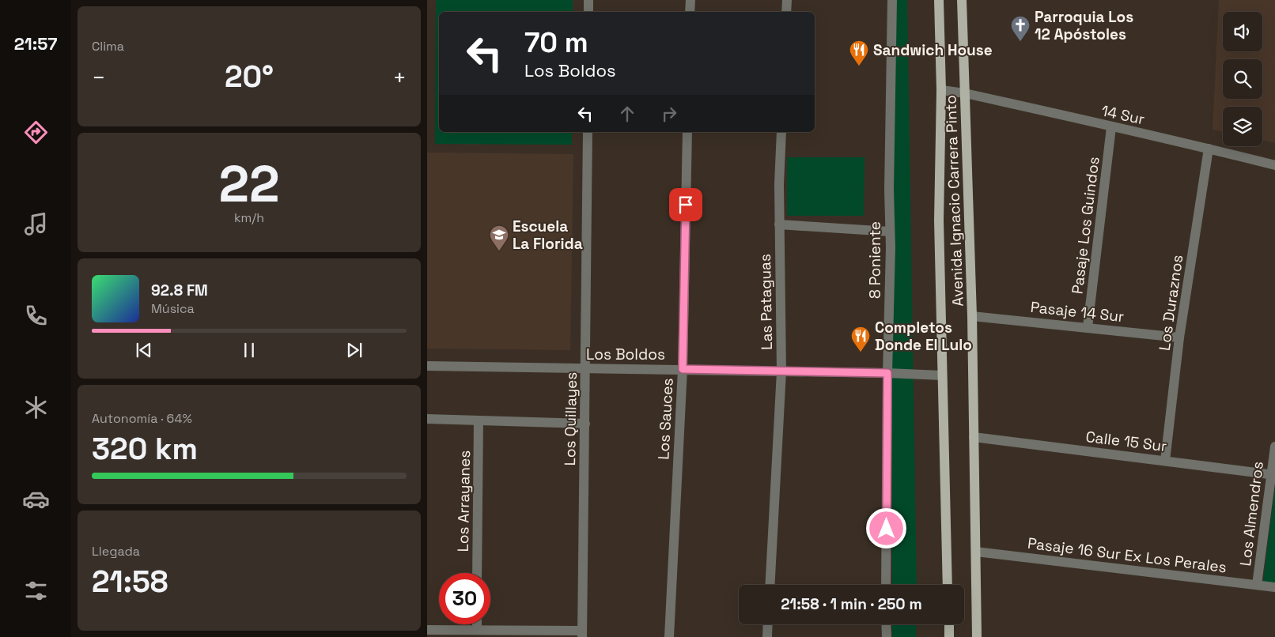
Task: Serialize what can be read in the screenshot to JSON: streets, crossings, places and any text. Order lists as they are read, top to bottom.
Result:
{
  "streets": {
    "main road": ["Avenida Ignacio Carrera Pinto"],
    "street": [
      "14 Sur",
      "Pasaje Los Guindos",
      "8 Poniente",
      "Las Pataguas",
      "Los Duraznos",
      "Pasaje 14 Sur",
      "Los Boldos",
      "Los Quillayes",
      "Los Sauces",
      "Calle 15 Sur",
      "Los Arrayanes",
      "Los Almendros",
      "Pasaje 16 Sur Ex Los Perales"
    ]
  },
  "crossings": [
    ["14 Sur", "Avenida Ignacio Carrera Pinto"],
    ["14 Sur", "Pasaje Los Guindos"],
    ["14 Sur", "Los Duraznos"],
    ["Avenida Ignacio Carrera Pinto", "Pasaje 14 Sur"],
    ["Avenida Ignacio Carrera Pinto", "Los Boldos"],
    ["Avenida Ignacio Carrera Pinto", "Calle 15 Sur"],
    ["Avenida Ignacio Carrera Pinto", "Pasaje 16 Sur Ex Los Perales"],
    ["Pasaje Los Guindos", "Pasaje 14 Sur"],
    ["8 Poniente", "Los Boldos"],
    ["Las Pataguas", "Los Boldos"],
    ["Los Duraznos", "Pasaje 14 Sur"],
    ["Los Duraznos", "Calle 15 Sur"],
    ["Los Boldos", "Los Quillayes"],
    ["Los Boldos", "Los Sauces"],
    ["Calle 15 Sur", "Los Almendros"],
    ["Los Almendros", "Pasaje 16 Sur Ex Los Perales"]
  ],
  "places": {
    "church": ["Parroquia Los 12 Apóstoles"],
    "restaurant": ["Sandwich House", "Completos Donde El Lulo"],
    "school or university": ["Escuela La Florida"]
  },
  "page": {
    "tabs": "21:57",
    "tile": [
      "Clima",
      ["22", "km/h"],
      ["Autonomía · 64%", "320 km"],
      ["Llegada", "21:58"]
    ],
    "turn": ["70 m", "Los Boldos"],
    "heat": ["−", "20°", "+"],
    "song": ["92.8 FM", "Música"],
    "limit": "30",
    "trip": "21:58 · 1 min · 250 m"
  }
}
